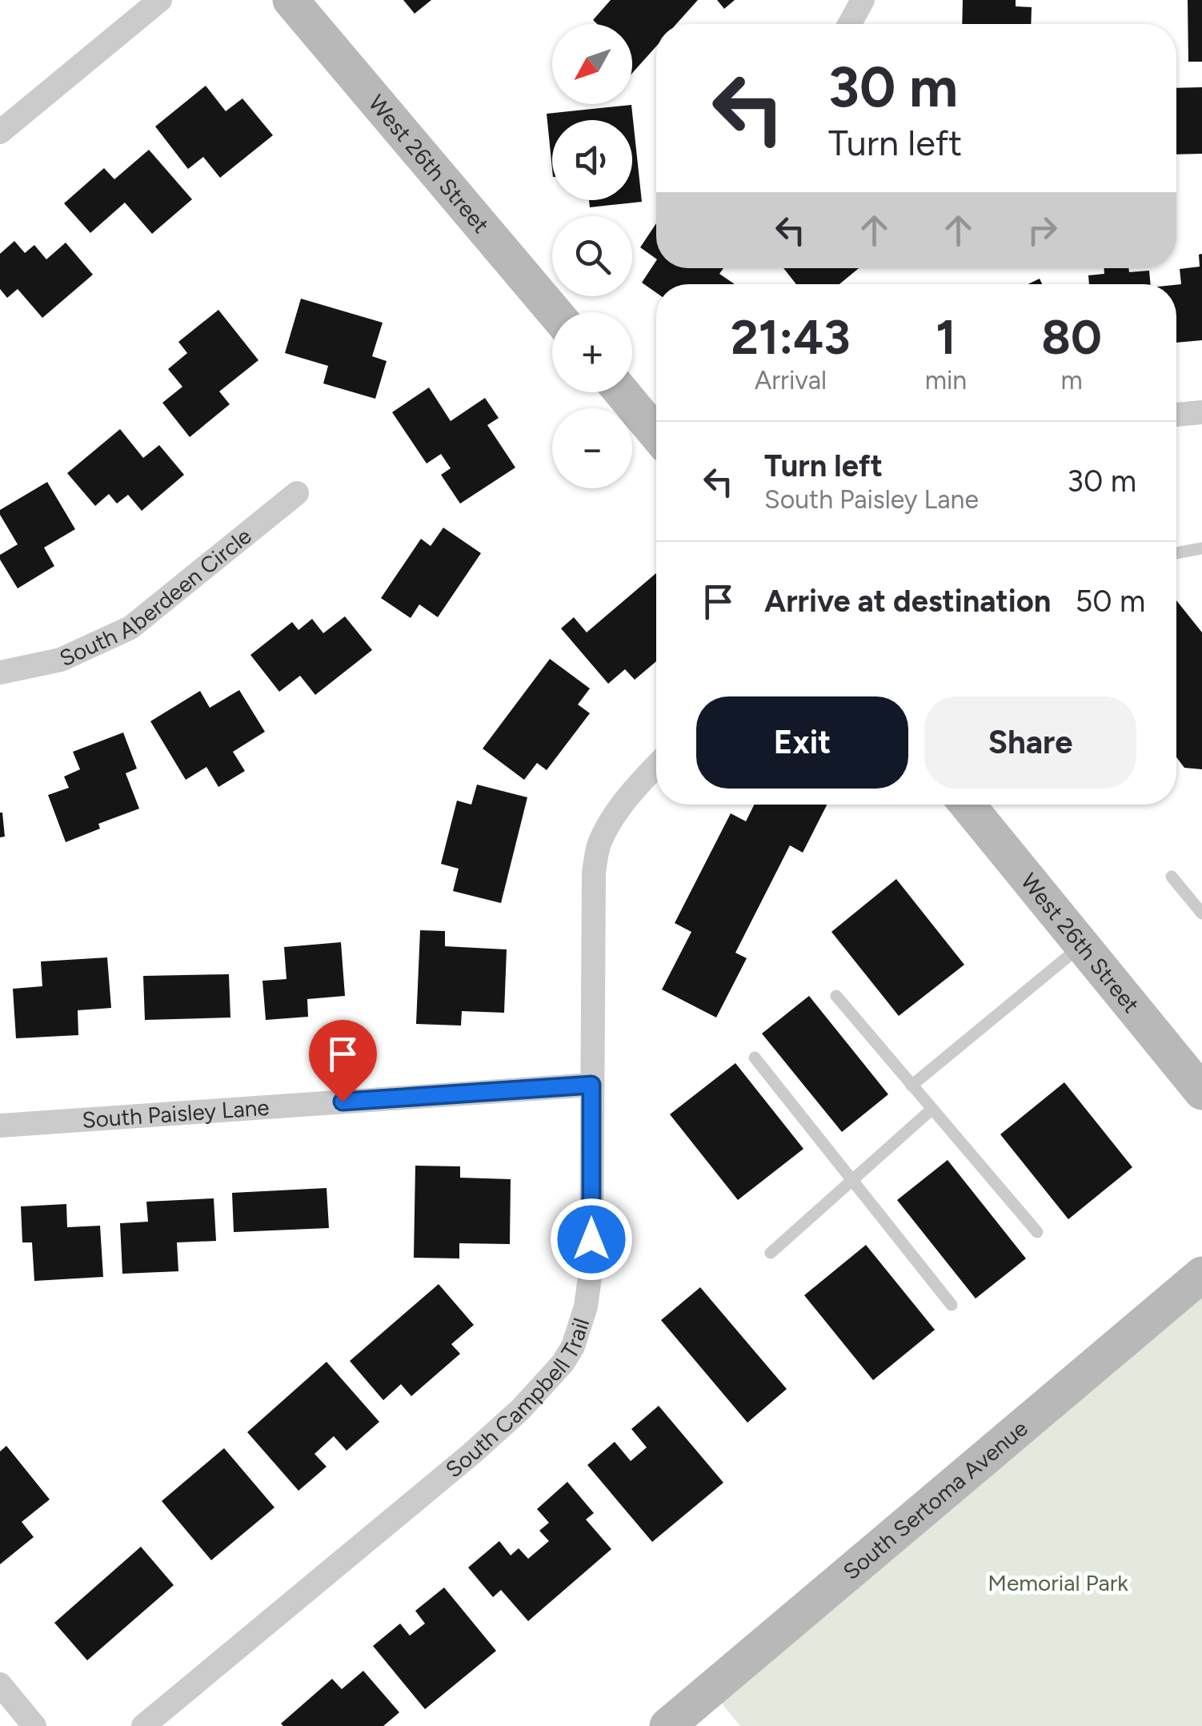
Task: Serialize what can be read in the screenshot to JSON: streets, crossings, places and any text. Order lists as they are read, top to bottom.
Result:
{
  "streets": {
    "main road": ["West 26th Street", "South Sertoma Avenue"],
    "street": ["South Aberdeen Circle", "South Paisley Lane", "South Campbell Trail"]
  },
  "crossings": [
    ["South Paisley Lane", "South Campbell Trail"]
  ],
  "parks": ["Memorial Park"],
  "north": "bottom left",
  "page": {
    "map_buttons": ["+", "−"],
    "turn": ["30 m", "Turn left"],
    "eta": [
      "21:43",
      "Arrival",
      "1",
      "min",
      "80",
      "m"
    ],
    "list": [
      {
        "name": "Turn left",
        "note": "South Paisley Lane",
        "value": "30 m"
      },
      {
        "name": "Arrive at destination",
        "value": "50 m"
      }
    ],
    "buttons": ["Exit", "Share"]
  }
}
